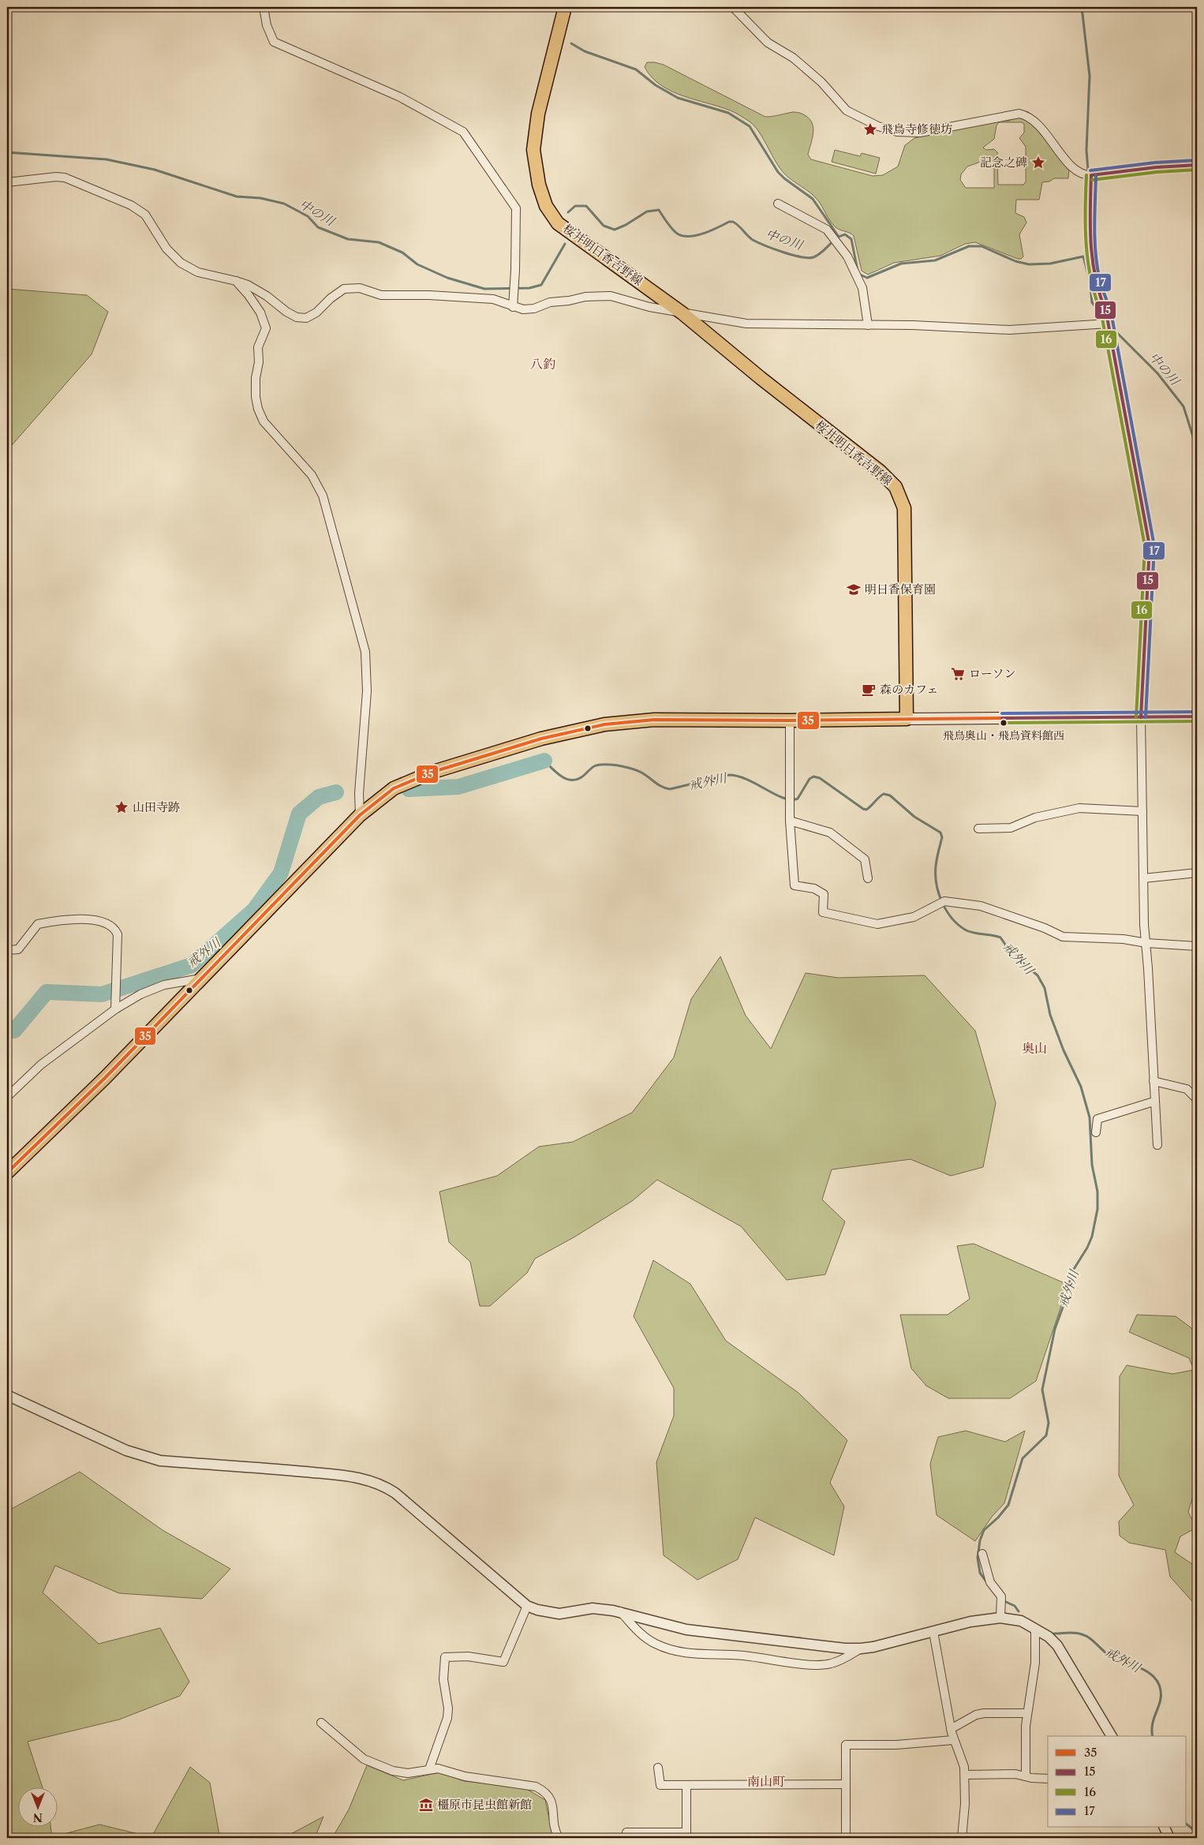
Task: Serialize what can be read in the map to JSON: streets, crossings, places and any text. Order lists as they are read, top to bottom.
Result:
{
  "streets": {
    "main road": ["桜井明日香吉野線"]
  },
  "districts": ["八釣", "奥山", "南山町"],
  "water": ["中の川", "戒外川"],
  "places": {
    "place": ["飛鳥寺修徳坊", "記念之碑", "山田寺跡"],
    "school or university": ["明日香保育園"],
    "supermarket": ["ローソン"],
    "cafe": ["森のカフェ"],
    "other": ["飛鳥奥山・飛鳥資料館西"],
    "museum": ["橿原市昆虫館新館"]
  },
  "lines": [
    "transit line 17",
    "transit line 15",
    "transit line 16",
    "transit line 35"
  ],
  "legend": [
    "35",
    "15",
    "16",
    "17"
  ],
  "north": "bottom"
}
